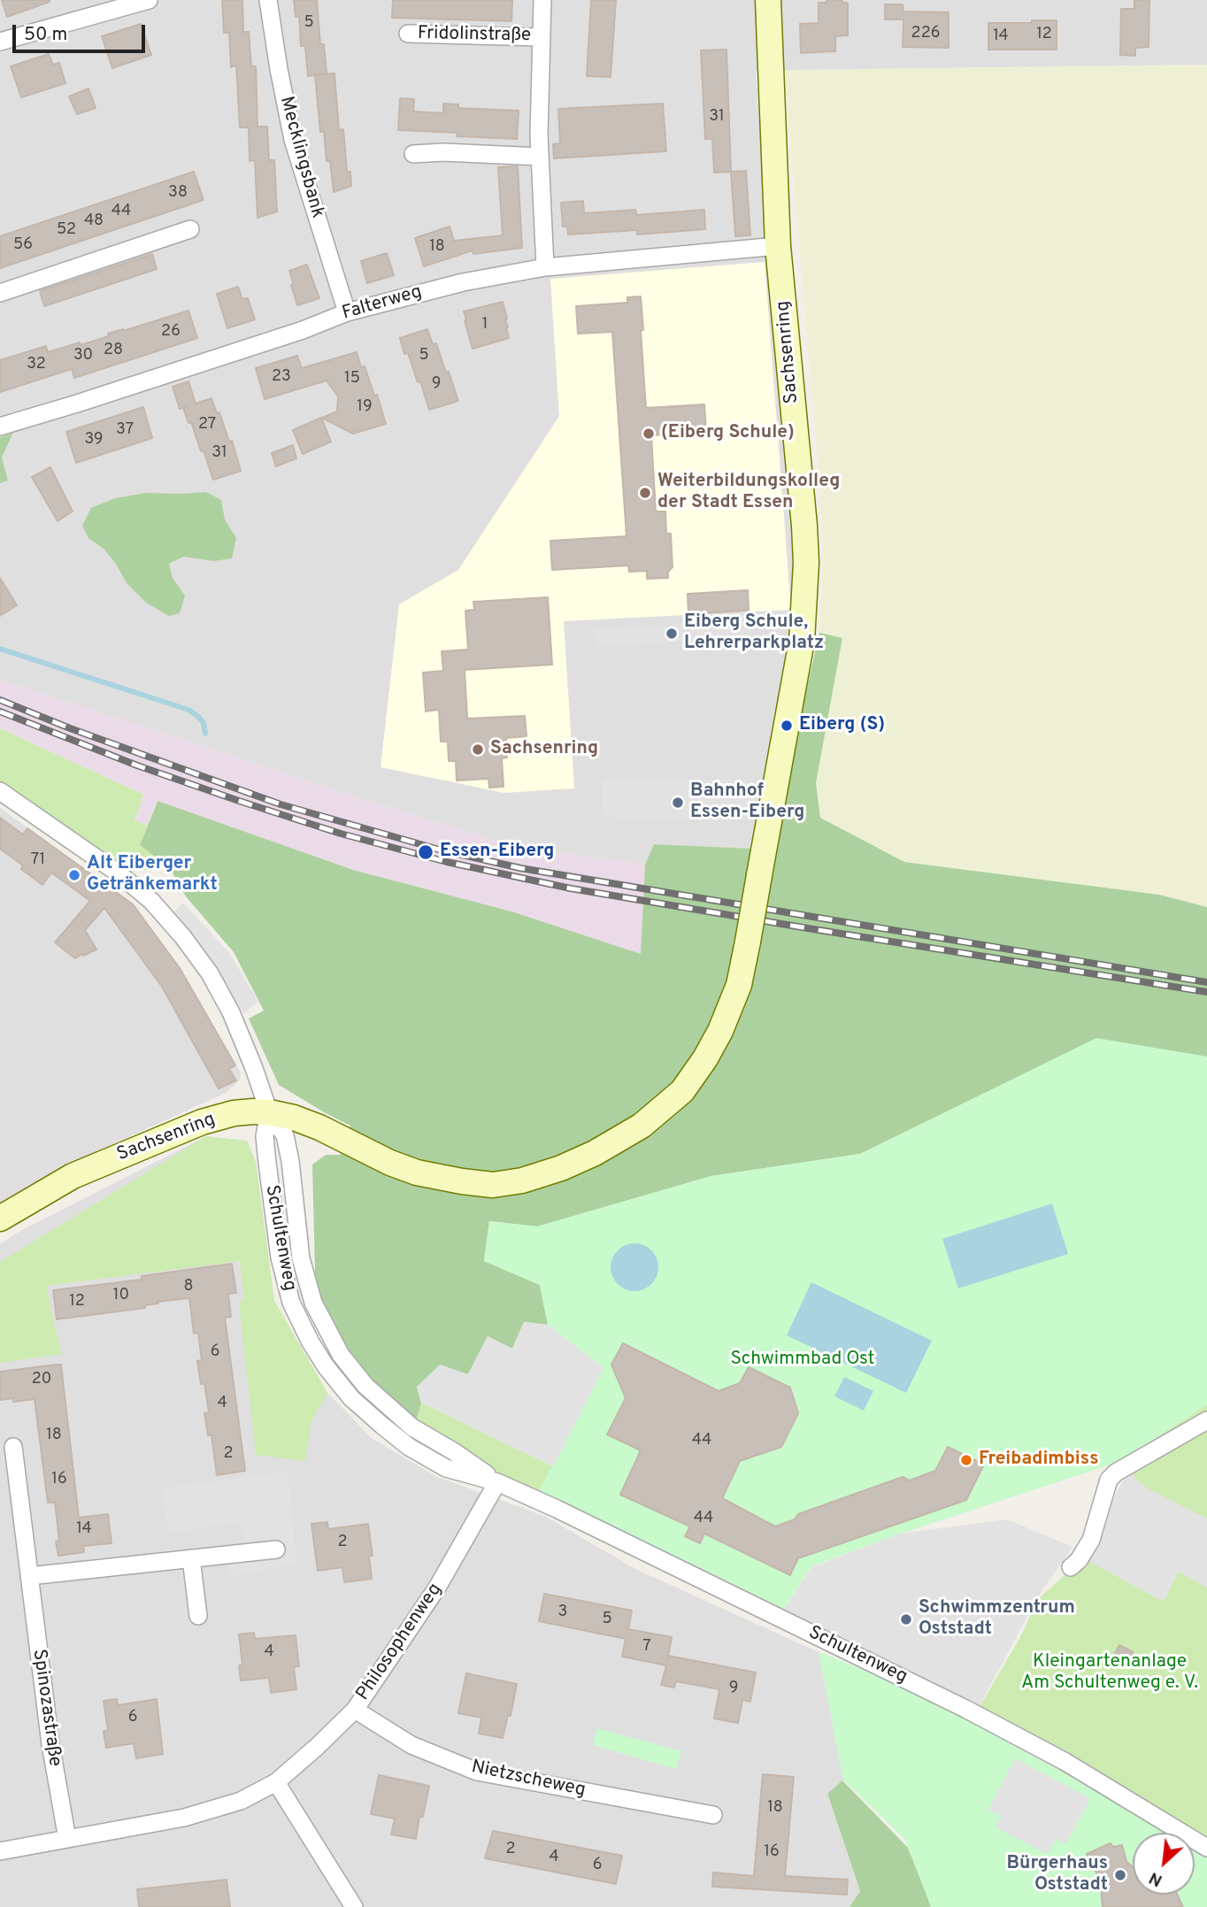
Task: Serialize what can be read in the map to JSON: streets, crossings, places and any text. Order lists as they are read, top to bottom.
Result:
{
  "streets": {
    "street": [
      "Fridolinstraße",
      "Mecklingsbank",
      "Falterweg",
      "Sachsenring",
      "Schultenweg",
      "Philosophenweg",
      "Spinozastraße",
      "Nietzscheweg"
    ]
  },
  "crossings": [
    ["Fridolinstraße", "Falterweg"],
    ["Mecklingsbank", "Falterweg"],
    ["Falterweg", "Sachsenring"],
    ["Sachsenring", "Schultenweg"],
    ["Schultenweg", "Philosophenweg"],
    ["Philosophenweg", "Spinozastraße"],
    ["Philosophenweg", "Nietzscheweg"]
  ],
  "parks": ["Schwimmbad Ost", "Kleingartenanlage Am Schultenweg e. V."],
  "places": [
    "(Eiberg Schule)",
    "Weiterbildungskolleg der Stadt Essen",
    "Eiberg Schule, Lehrerparkplatz",
    "Eiberg (S)",
    "Sachsenring",
    "Bahnhof Essen-Eiberg",
    "Essen-Eiberg",
    "Alt Eiberger Getränkemarkt",
    "Freibadimbiss",
    "Schwimmzentrum Oststadt",
    "Bürgerhaus Oststadt"
  ],
  "house_numbers": [
    "5",
    "226",
    "12",
    "14",
    "31",
    "38",
    "44",
    "48",
    "52",
    "56",
    "18",
    "1",
    "26",
    "28",
    "30",
    "5",
    "32",
    "23",
    "15",
    "9",
    "19",
    "27",
    "37",
    "39",
    "31",
    "71",
    "8",
    "10",
    "12",
    "6",
    "20",
    "4",
    "18",
    "44",
    "2",
    "16",
    "44",
    "14",
    "2",
    "3",
    "5",
    "7",
    "4",
    "9",
    "6",
    "18",
    "2",
    "16",
    "4",
    "6"
  ],
  "scale_bar": "50 m",
  "north": "bottom left"
}
